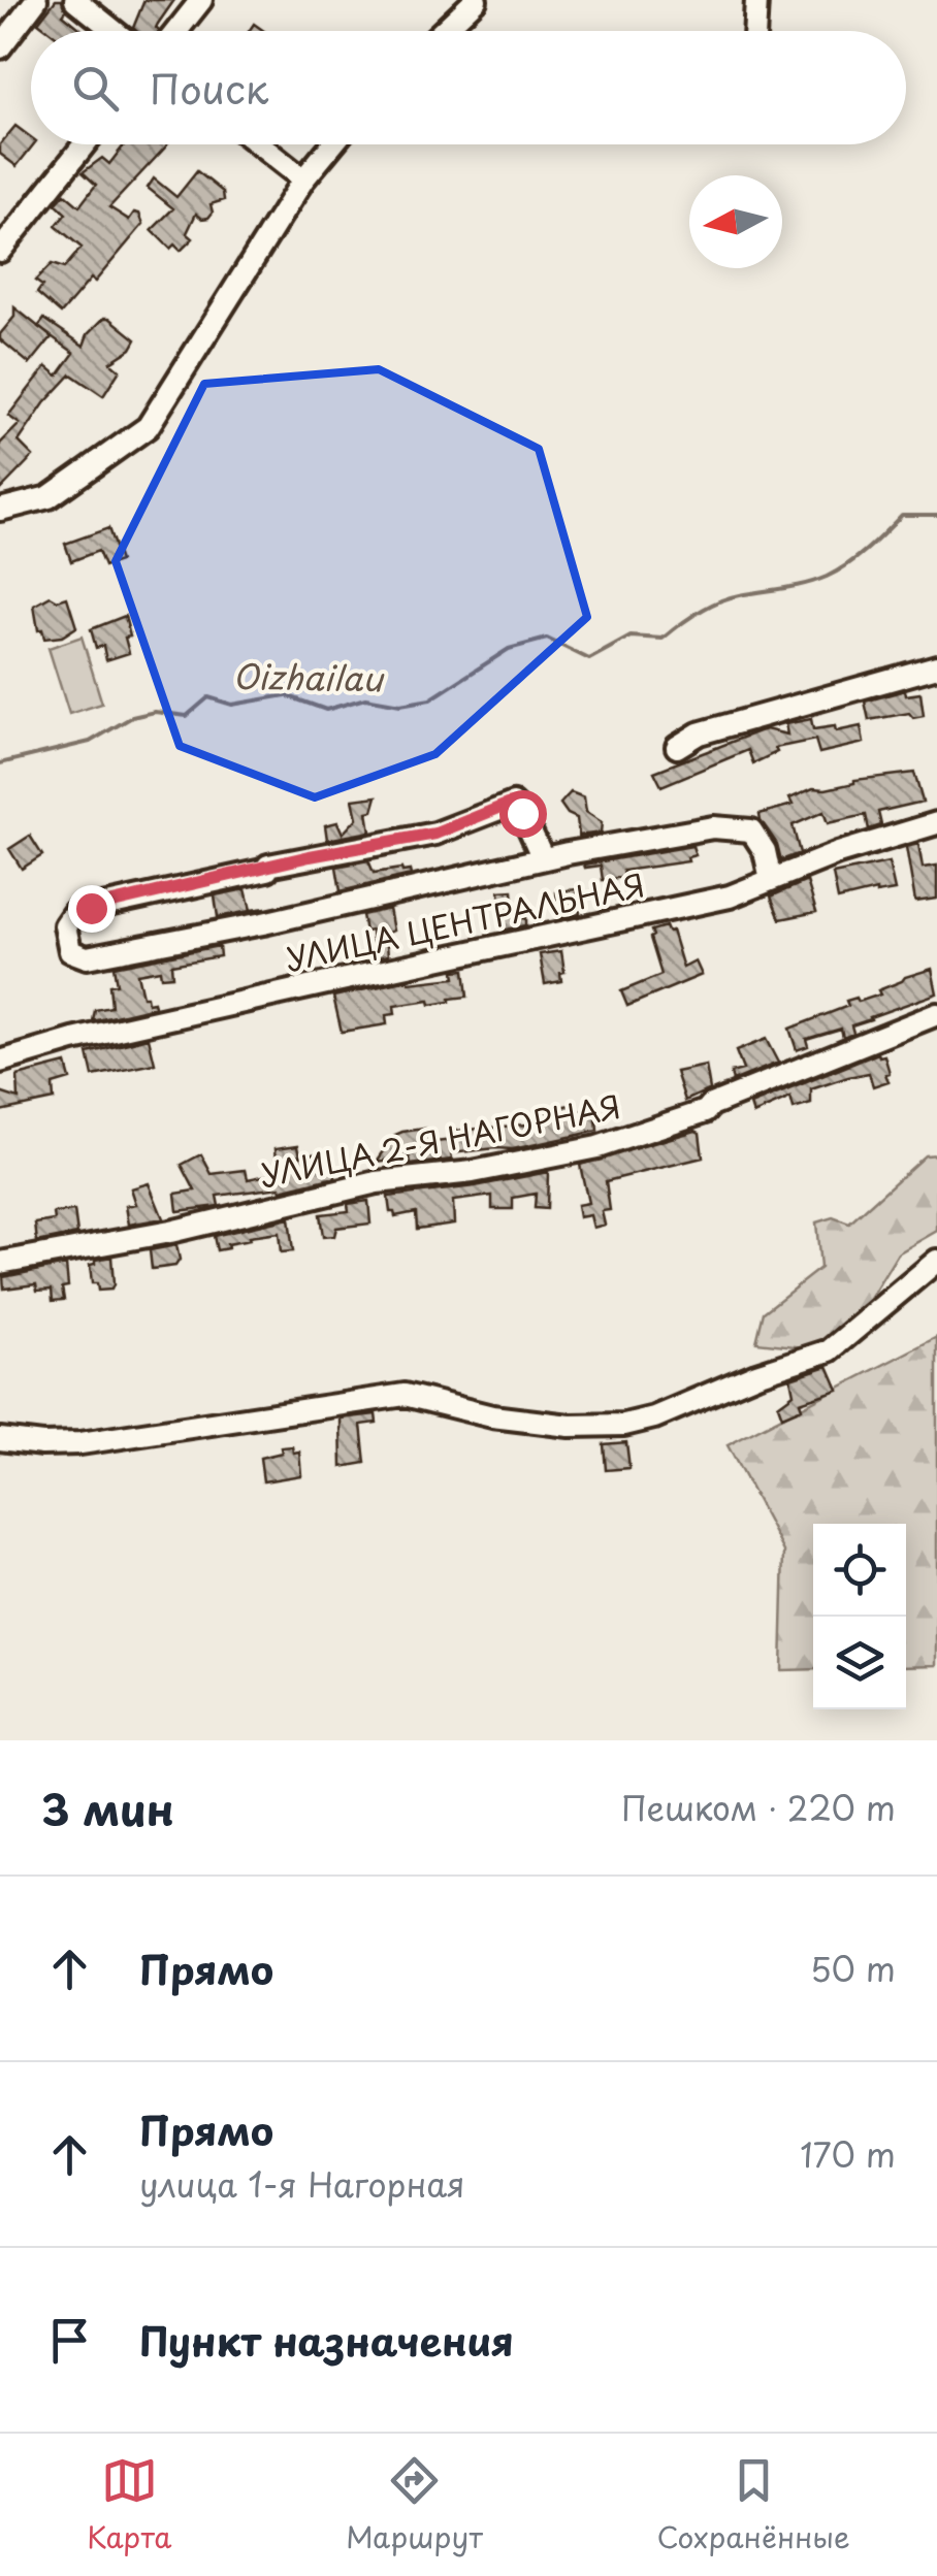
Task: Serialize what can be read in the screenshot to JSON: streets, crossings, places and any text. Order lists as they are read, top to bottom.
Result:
{
  "streets": {
    "street": ["УЛИЦА ЦЕНТРАЛЬНАЯ", "УЛИЦА 2-Я НАГОРНАЯ"]
  },
  "water": ["Oizhailau"],
  "north": "left",
  "page": {
    "search": "Поиск",
    "heading": ["3 мин", "Пешком · 220 m"],
    "list": [
      ["Прямо", "50 m"],
      ["Прямо", "улица 1-я Нагорная", "170 m"],
      "Пункт назначения"
    ],
    "nav": ["Карта", "Маршрут", "Сохранённые"]
  }
}
